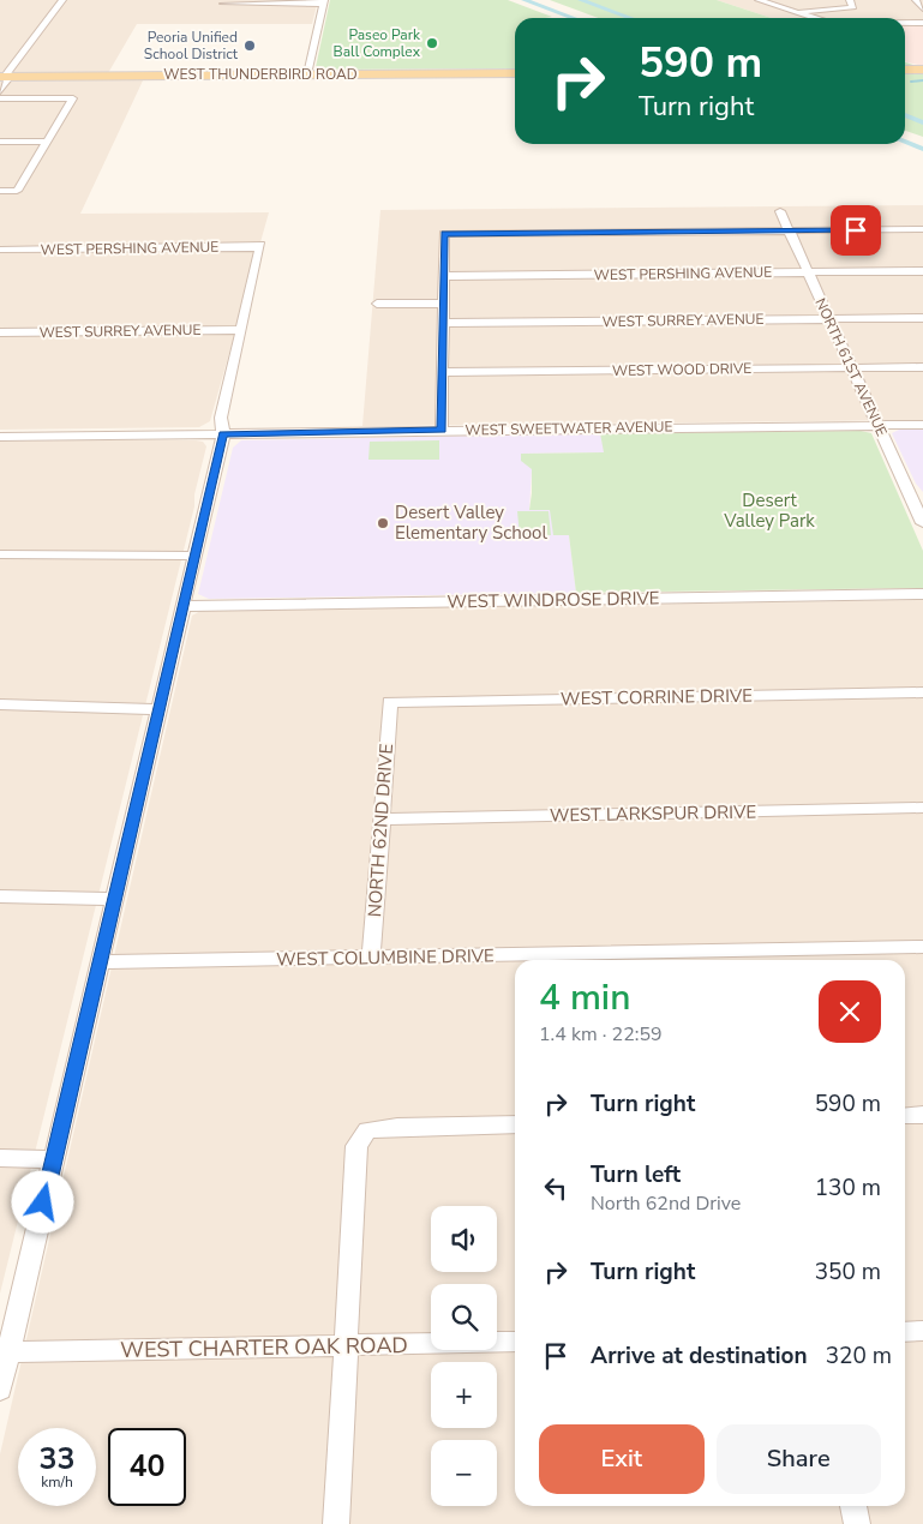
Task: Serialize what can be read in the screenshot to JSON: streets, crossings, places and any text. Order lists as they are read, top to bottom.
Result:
{
  "streets": {
    "main road": ["WEST THUNDERBIRD ROAD"],
    "street": [
      "WEST PERSHING AVENUE",
      "WEST SURREY AVENUE",
      "NORTH 61ST AVENUE",
      "WEST WOOD DRIVE",
      "WEST SWEETWATER AVENUE",
      "WEST WINDROSE DRIVE",
      "WEST CORRINE DRIVE",
      "WEST LARKSPUR DRIVE",
      "NORTH 62ND DRIVE",
      "WEST COLUMBINE DRIVE",
      "WEST CHARTER OAK ROAD"
    ]
  },
  "crossings": [
    ["WEST PERSHING AVENUE", "WEST SURREY AVENUE"],
    ["WEST PERSHING AVENUE", "NORTH 61ST AVENUE"],
    ["WEST SURREY AVENUE", "NORTH 61ST AVENUE"],
    ["NORTH 61ST AVENUE", "WEST WOOD DRIVE"],
    ["NORTH 61ST AVENUE", "WEST SWEETWATER AVENUE"],
    ["WEST CORRINE DRIVE", "NORTH 62ND DRIVE"],
    ["WEST LARKSPUR DRIVE", "NORTH 62ND DRIVE"],
    ["NORTH 62ND DRIVE", "WEST COLUMBINE DRIVE"]
  ],
  "parks": ["Desert Valley Park"],
  "places": ["Paseo Park Ball Complex", "Peoria Unified School District", "Desert Valley Elementary School"],
  "page": {
    "turn": ["590 m", "Turn right"],
    "heading": ["4 min", "1.4 km · 22:59"],
    "list": [
      {
        "name": "Turn right",
        "value": "590 m"
      },
      {
        "name": "Turn left",
        "note": "North 62nd Drive",
        "value": "130 m"
      },
      {
        "name": "Turn right",
        "value": "350 m"
      },
      {
        "name": "Arrive at destination",
        "value": "320 m"
      }
    ],
    "map_buttons": ["+", "−"],
    "buttons": ["Exit", "Share"],
    "speed": "33 km/h",
    "limit": "40"
  }
}
